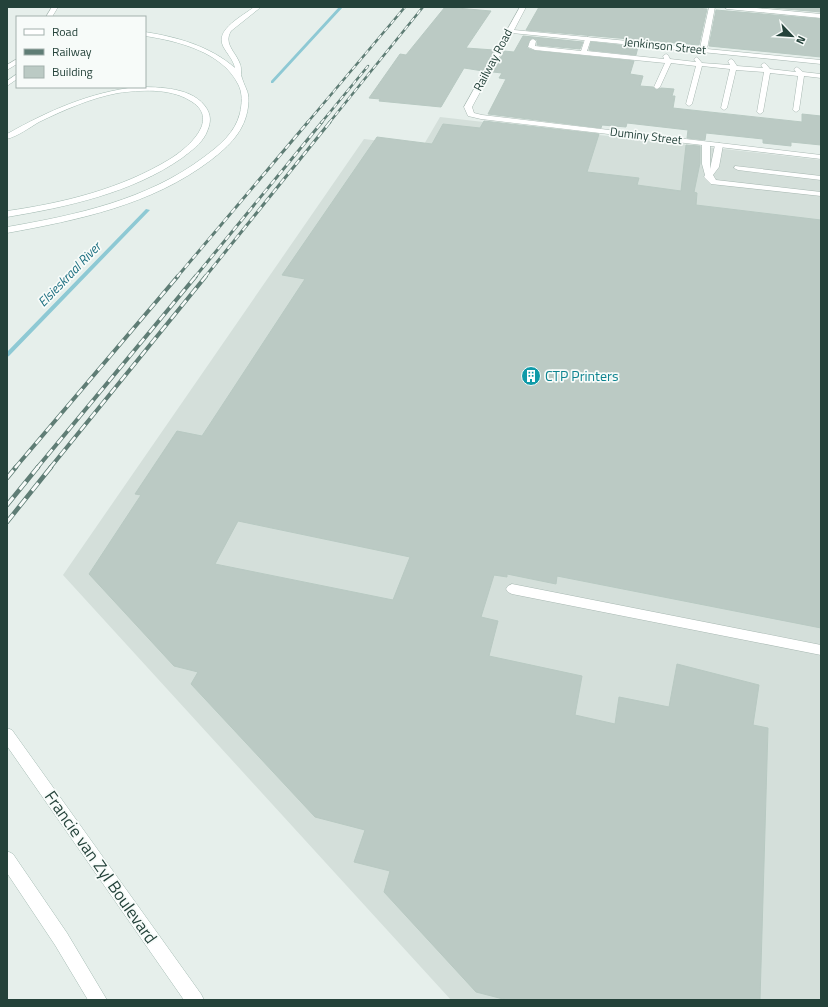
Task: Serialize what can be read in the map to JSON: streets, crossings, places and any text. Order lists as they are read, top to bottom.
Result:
{
  "streets": {
    "main road": [
      "Jenkinson Street",
      "Railway Road",
      "Duminy Street",
      "Francie van Zyl Boulevard"
    ]
  },
  "crossings": [
    ["Jenkinson Street", "Railway Road"],
    ["Railway Road", "Duminy Street"]
  ],
  "water": ["Elsieskraal River"],
  "places": {
    "building": ["CTP Printers"]
  },
  "legend": ["Road", "Railway", "Building"],
  "north": "bottom right"
}
